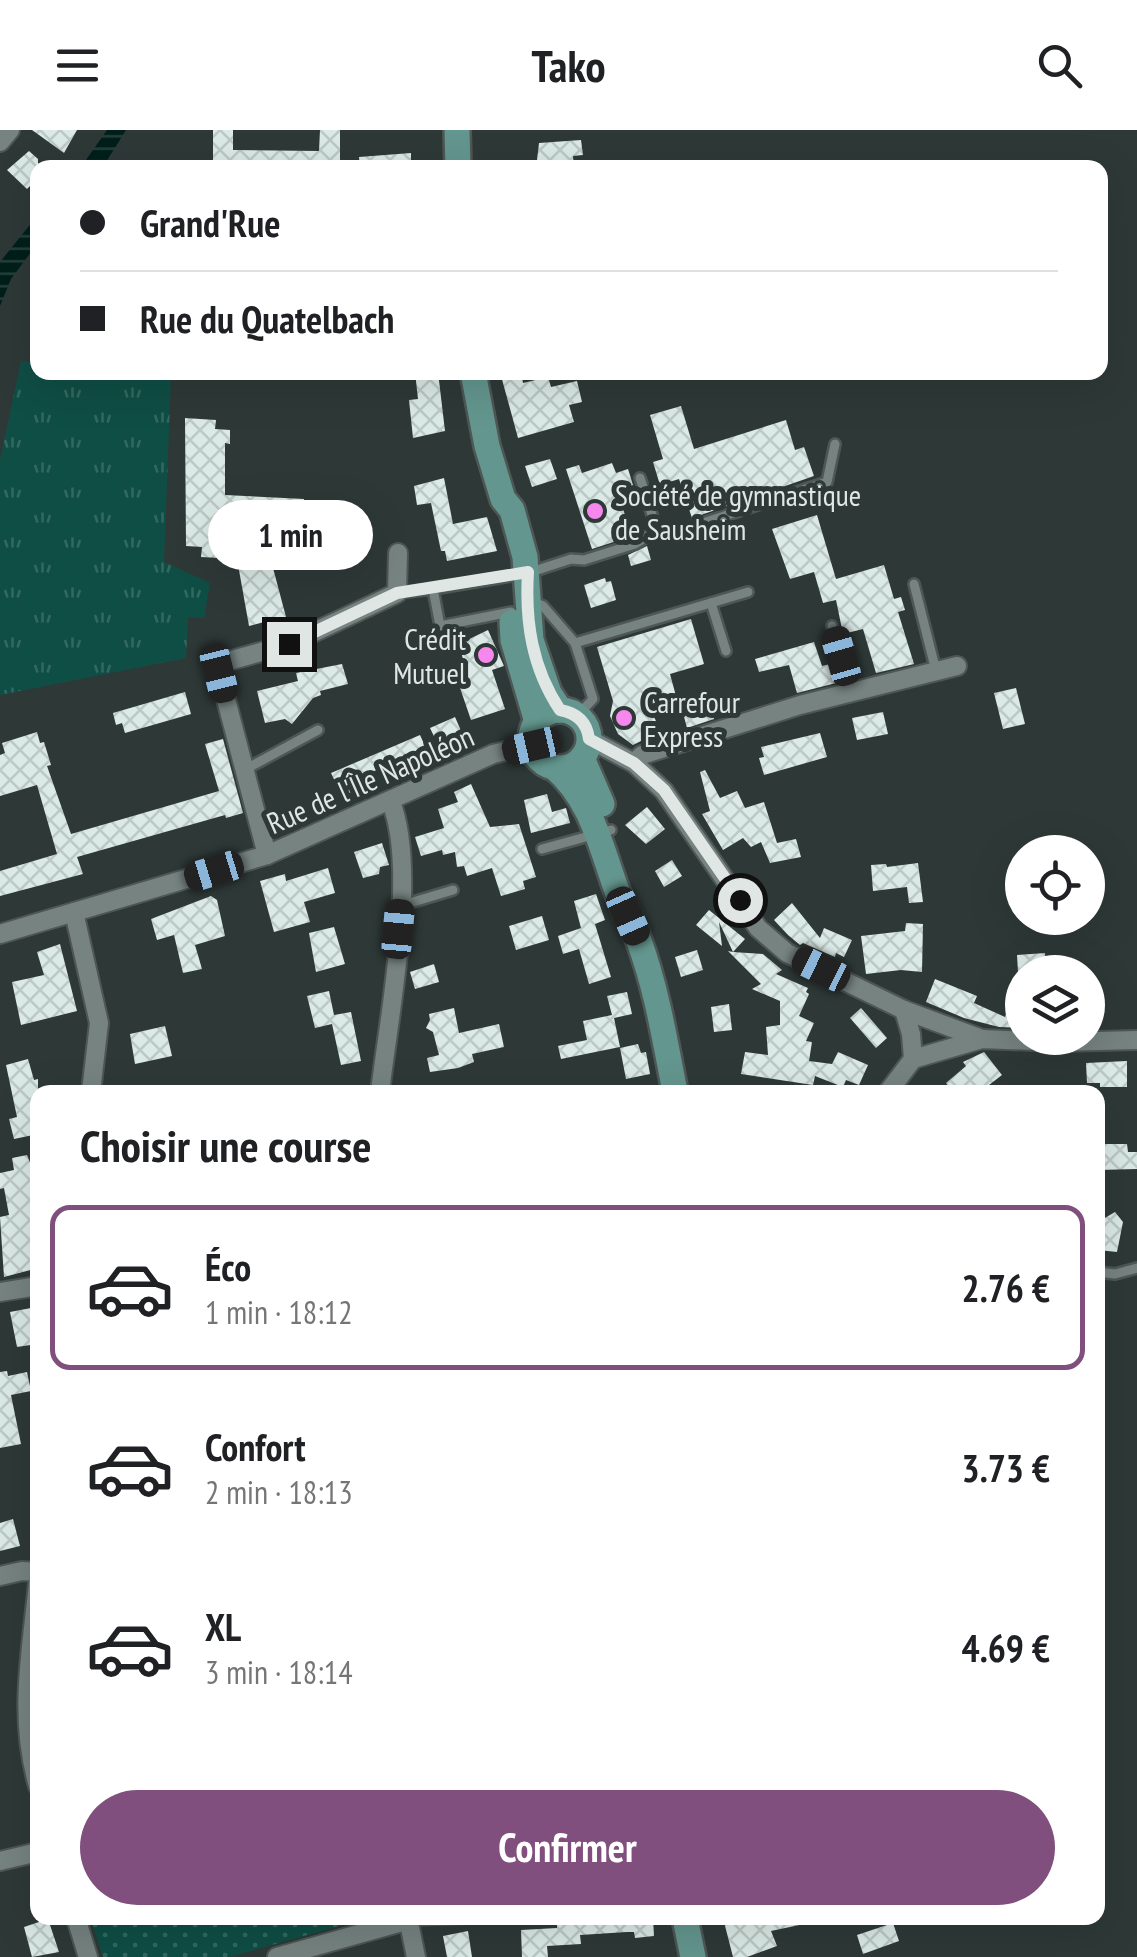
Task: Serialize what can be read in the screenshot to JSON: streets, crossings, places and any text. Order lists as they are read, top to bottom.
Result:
{
  "streets": {
    "street": ["Rue de l'Île Napoléon"]
  },
  "places": ["Société de gymnastique de Sausheim", "Crédit Mutuel", "Carrefour Express"],
  "page": {
    "header": "Tako",
    "banner": ["Grand'Rue", "Rue du Quatelbach"],
    "bubble": "1 min",
    "heading": "Choisir une course",
    "list": [
      {
        "name": "Éco",
        "note": "1 min · 18:12",
        "value": "2.76 €"
      },
      {
        "name": "Confort",
        "note": "2 min · 18:13",
        "value": "3.73 €"
      },
      {
        "name": "XL",
        "note": "3 min · 18:14",
        "value": "4.69 €"
      }
    ],
    "buttons": "Confirmer"
  }
}
